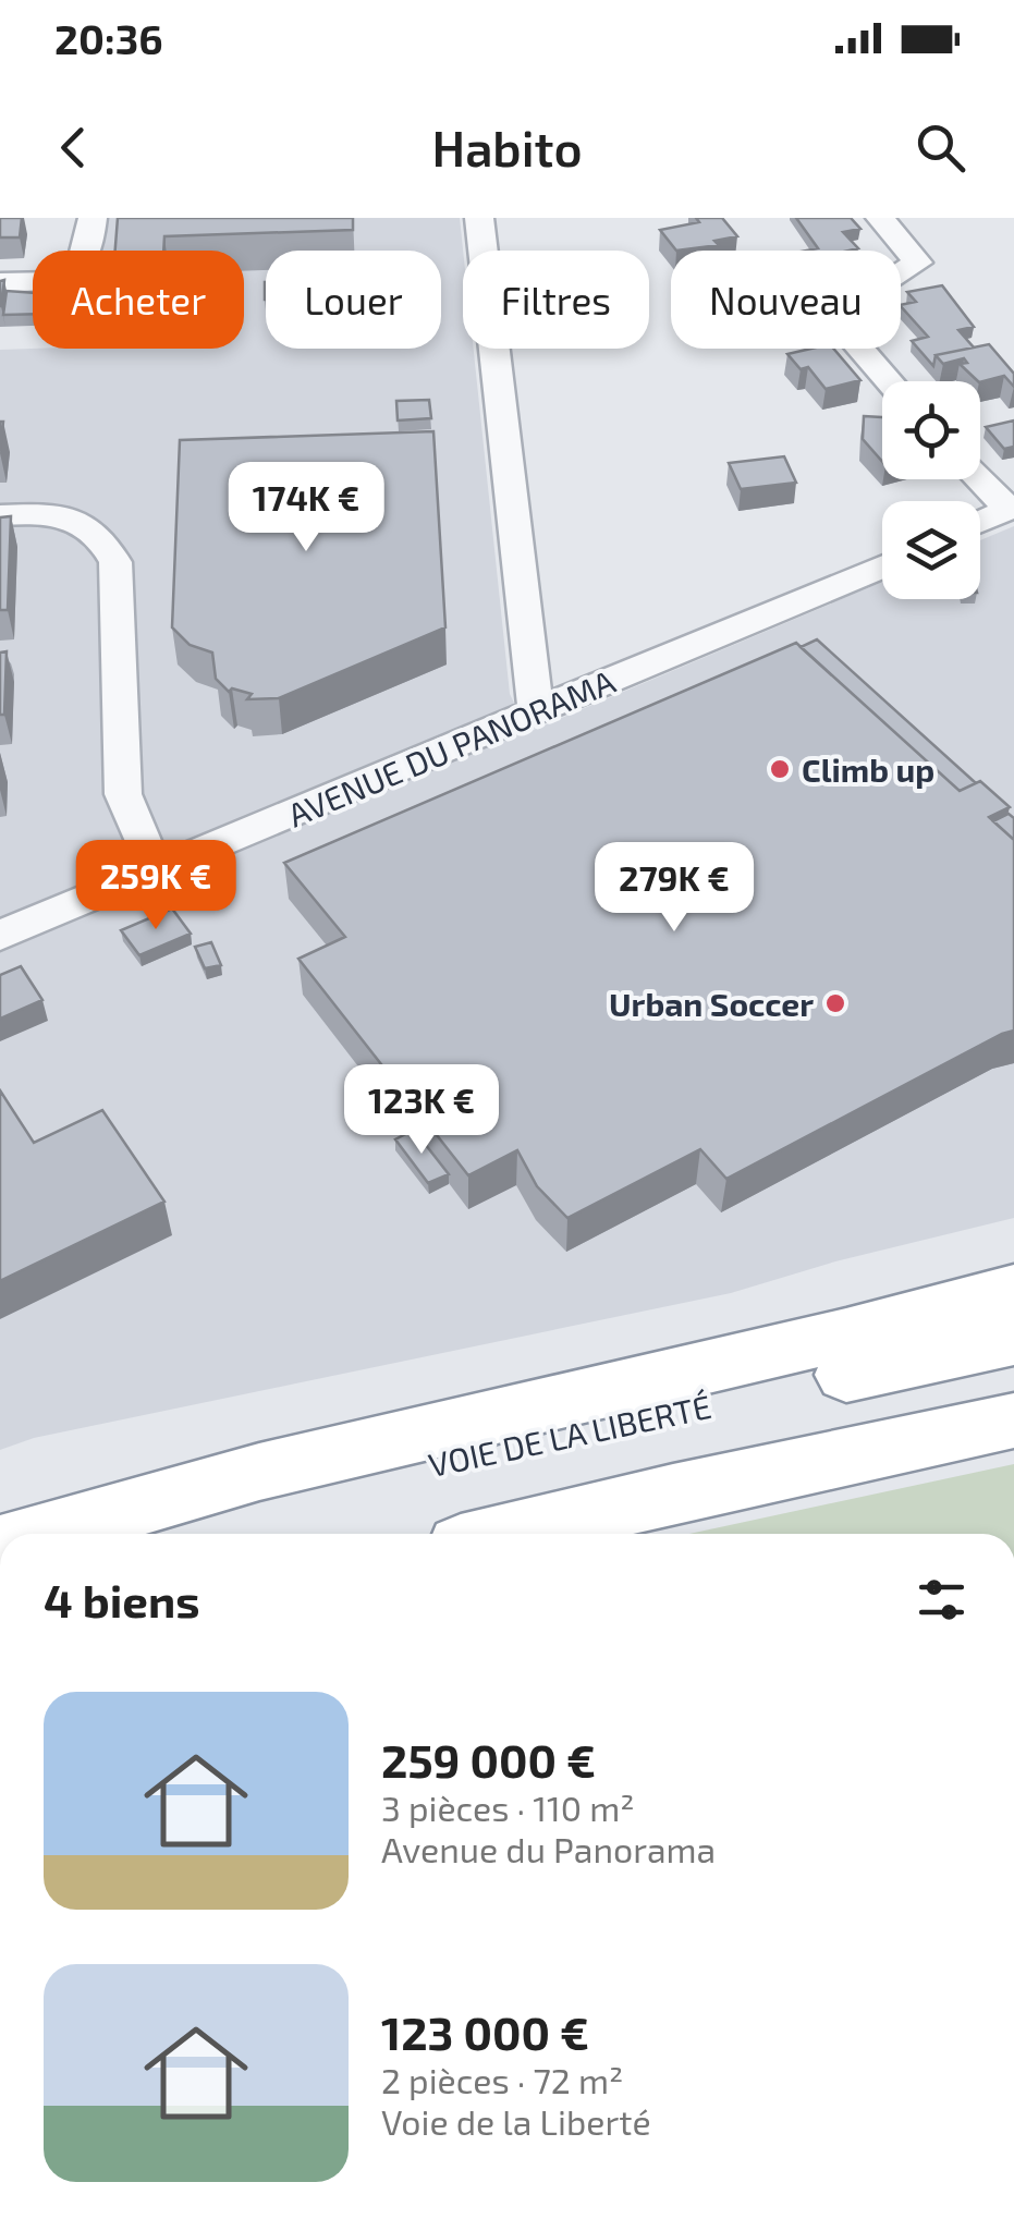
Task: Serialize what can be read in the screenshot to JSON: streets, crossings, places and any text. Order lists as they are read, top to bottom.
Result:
{
  "streets": {
    "highway": ["VOIE DE LA LIBERTÉ"],
    "street": ["AVENUE DU PANORAMA"]
  },
  "places": ["Climb up", "Urban Soccer"],
  "page": {
    "status": "20:36",
    "header": "Habito",
    "chip": [
      "Acheter",
      "Louer",
      "Filtres",
      "Nouveau"
    ],
    "price": [
      "174K €",
      "259K €",
      "279K €",
      "123K €"
    ],
    "heading": "4 biens",
    "list": [
      {
        "name": "259 000 €",
        "note": "3 pièces · 110 m² · Avenue du Panorama"
      },
      {
        "name": "123 000 €",
        "note": "2 pièces · 72 m² · Voie de la Liberté"
      }
    ]
  }
}
